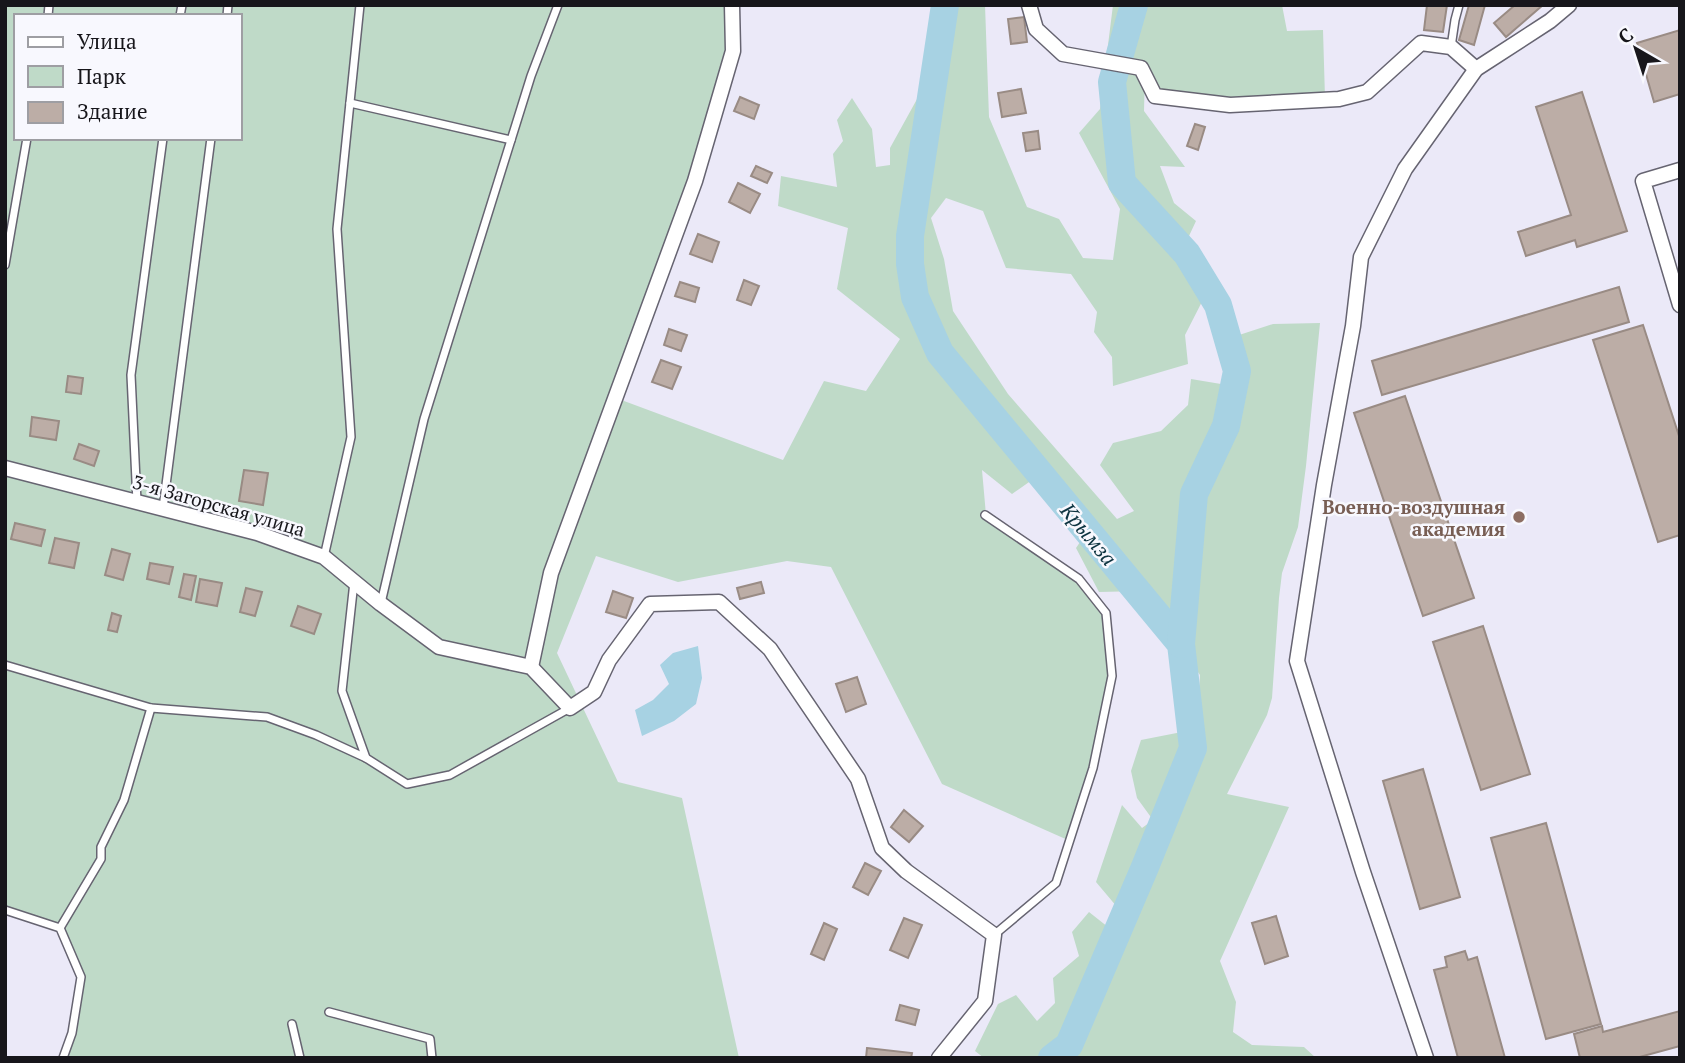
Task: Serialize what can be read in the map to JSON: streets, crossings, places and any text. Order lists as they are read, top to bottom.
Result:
{
  "streets": {
    "street": ["3-я Загорская улица"]
  },
  "water": ["Крымза"],
  "places": ["Военно-воздушная академия"],
  "legend": ["Улица", "Парк", "Здание"],
  "north": "top left"
}
